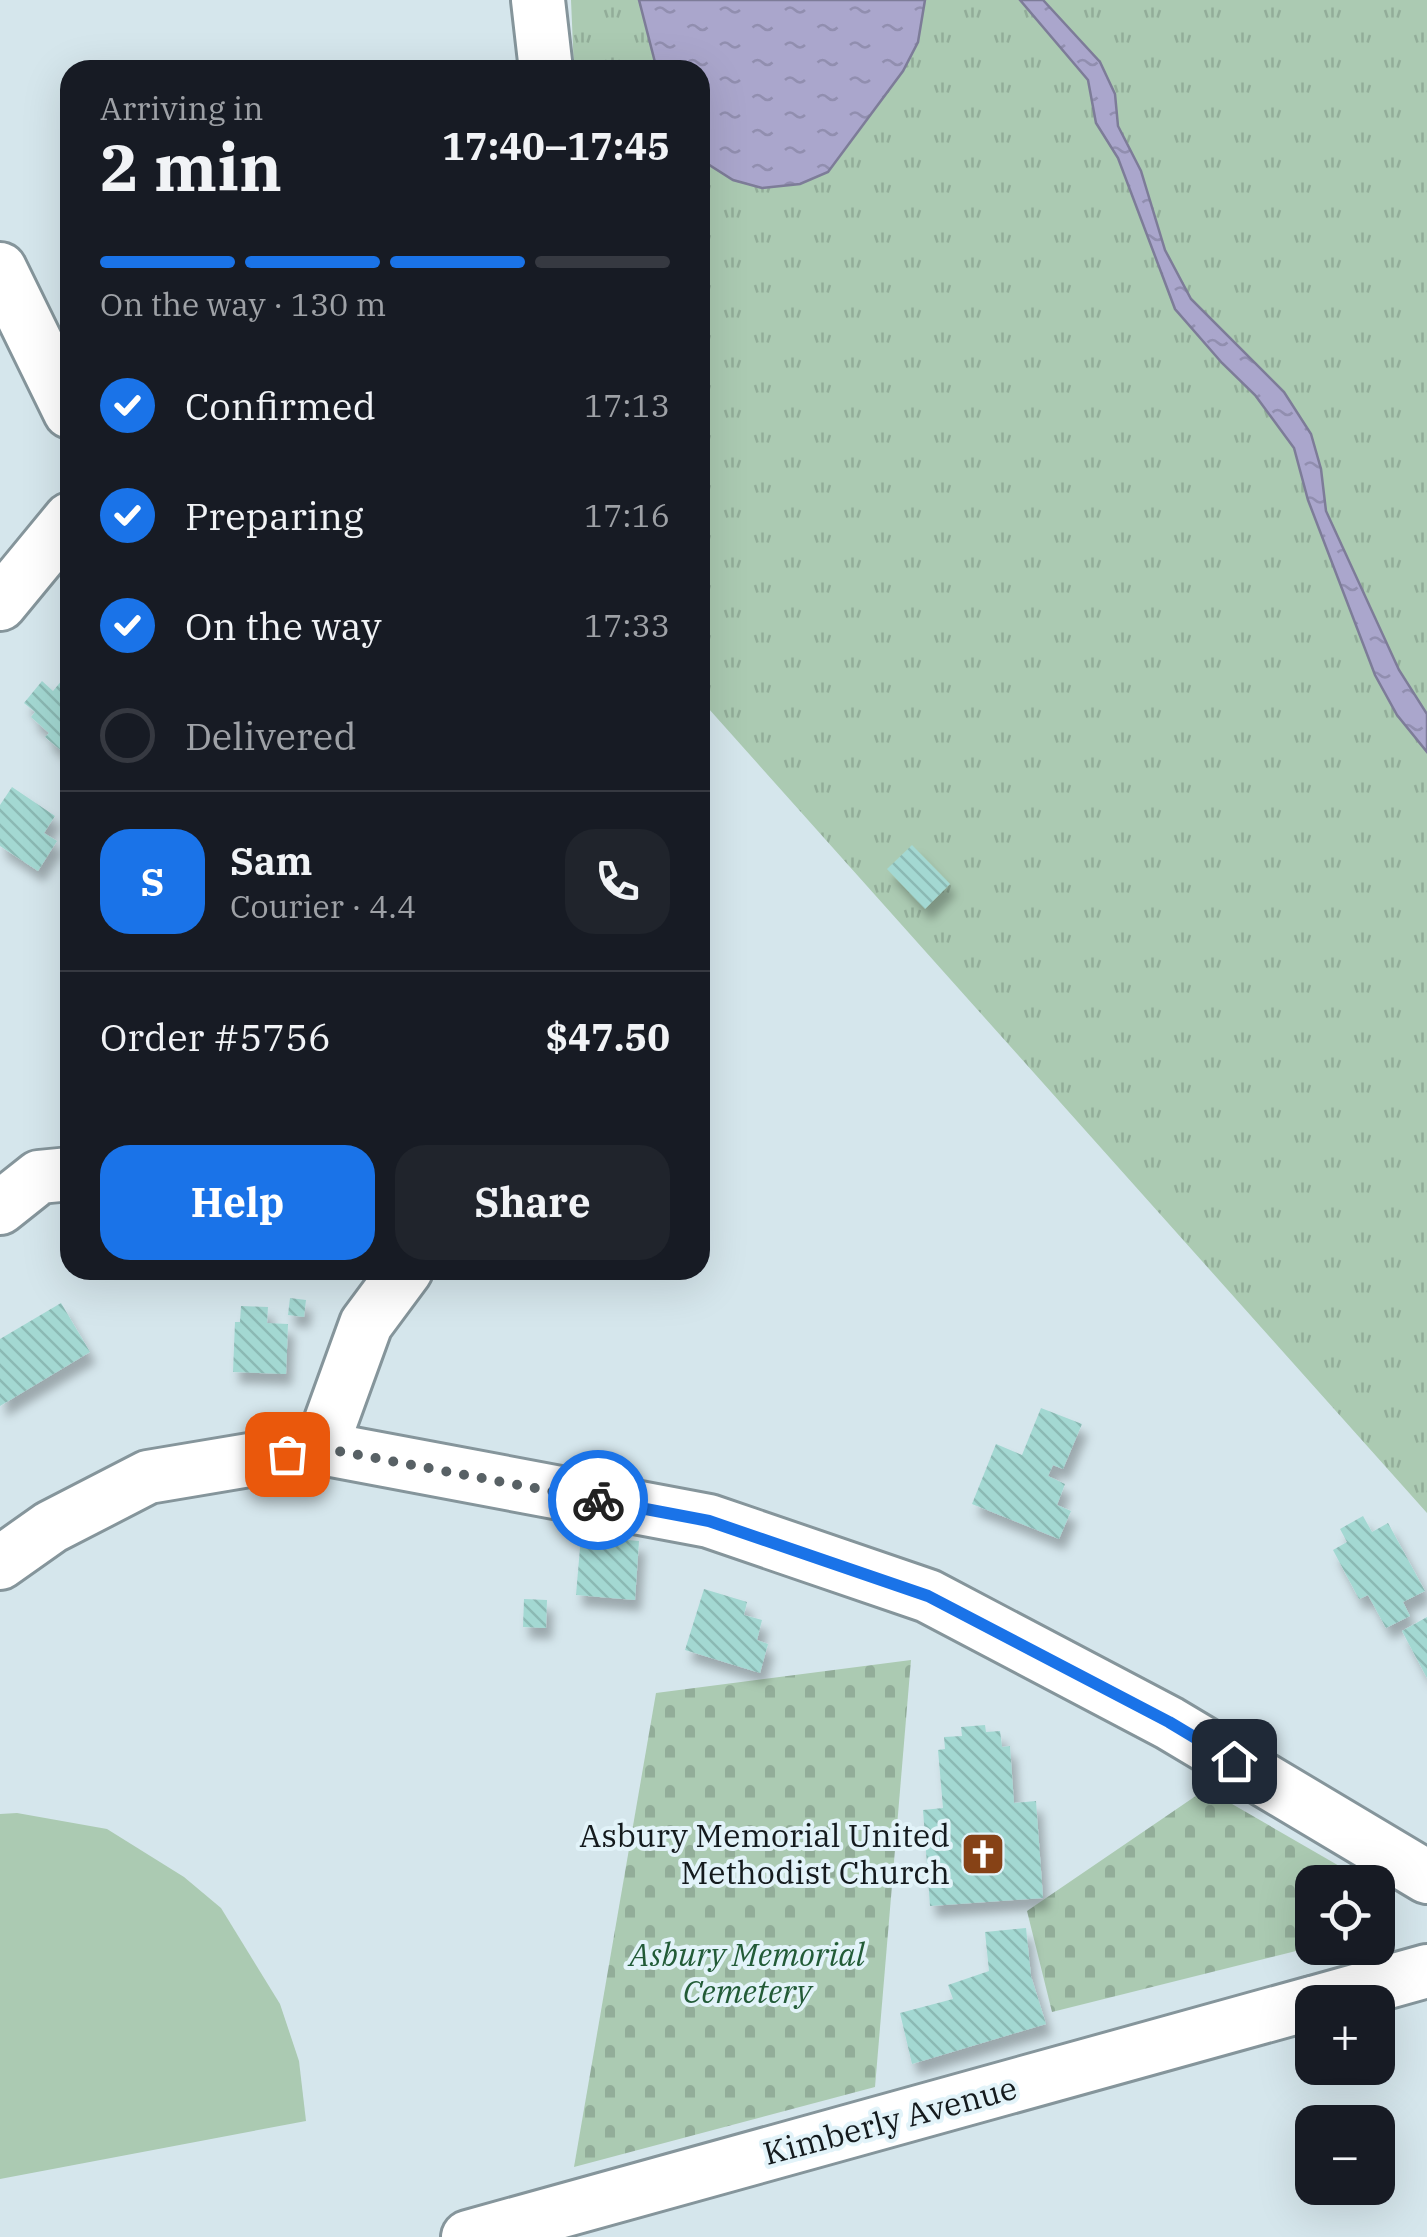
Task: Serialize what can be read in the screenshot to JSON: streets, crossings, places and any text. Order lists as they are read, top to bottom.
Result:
{
  "streets": {
    "street": ["Kimberly Avenue"]
  },
  "parks": ["Asbury Memorial Cemetery"],
  "places": {
    "church": ["Asbury Memorial United Methodist Church"]
  },
  "page": {
    "heading": ["2 min", "Arriving in", "17:40–17:45"],
    "panel": [
      "Sam",
      "Courier · 4.4",
      "Order #5756",
      "$47.50"
    ],
    "bar": "On the way · 130 m",
    "list": [
      ["Confirmed", "17:13"],
      ["Preparing", "17:16"],
      ["On the way", "17:33"],
      "Delivered"
    ],
    "round": "S",
    "buttons": ["Help", "Share"],
    "map_buttons": ["+", "−"]
  }
}
